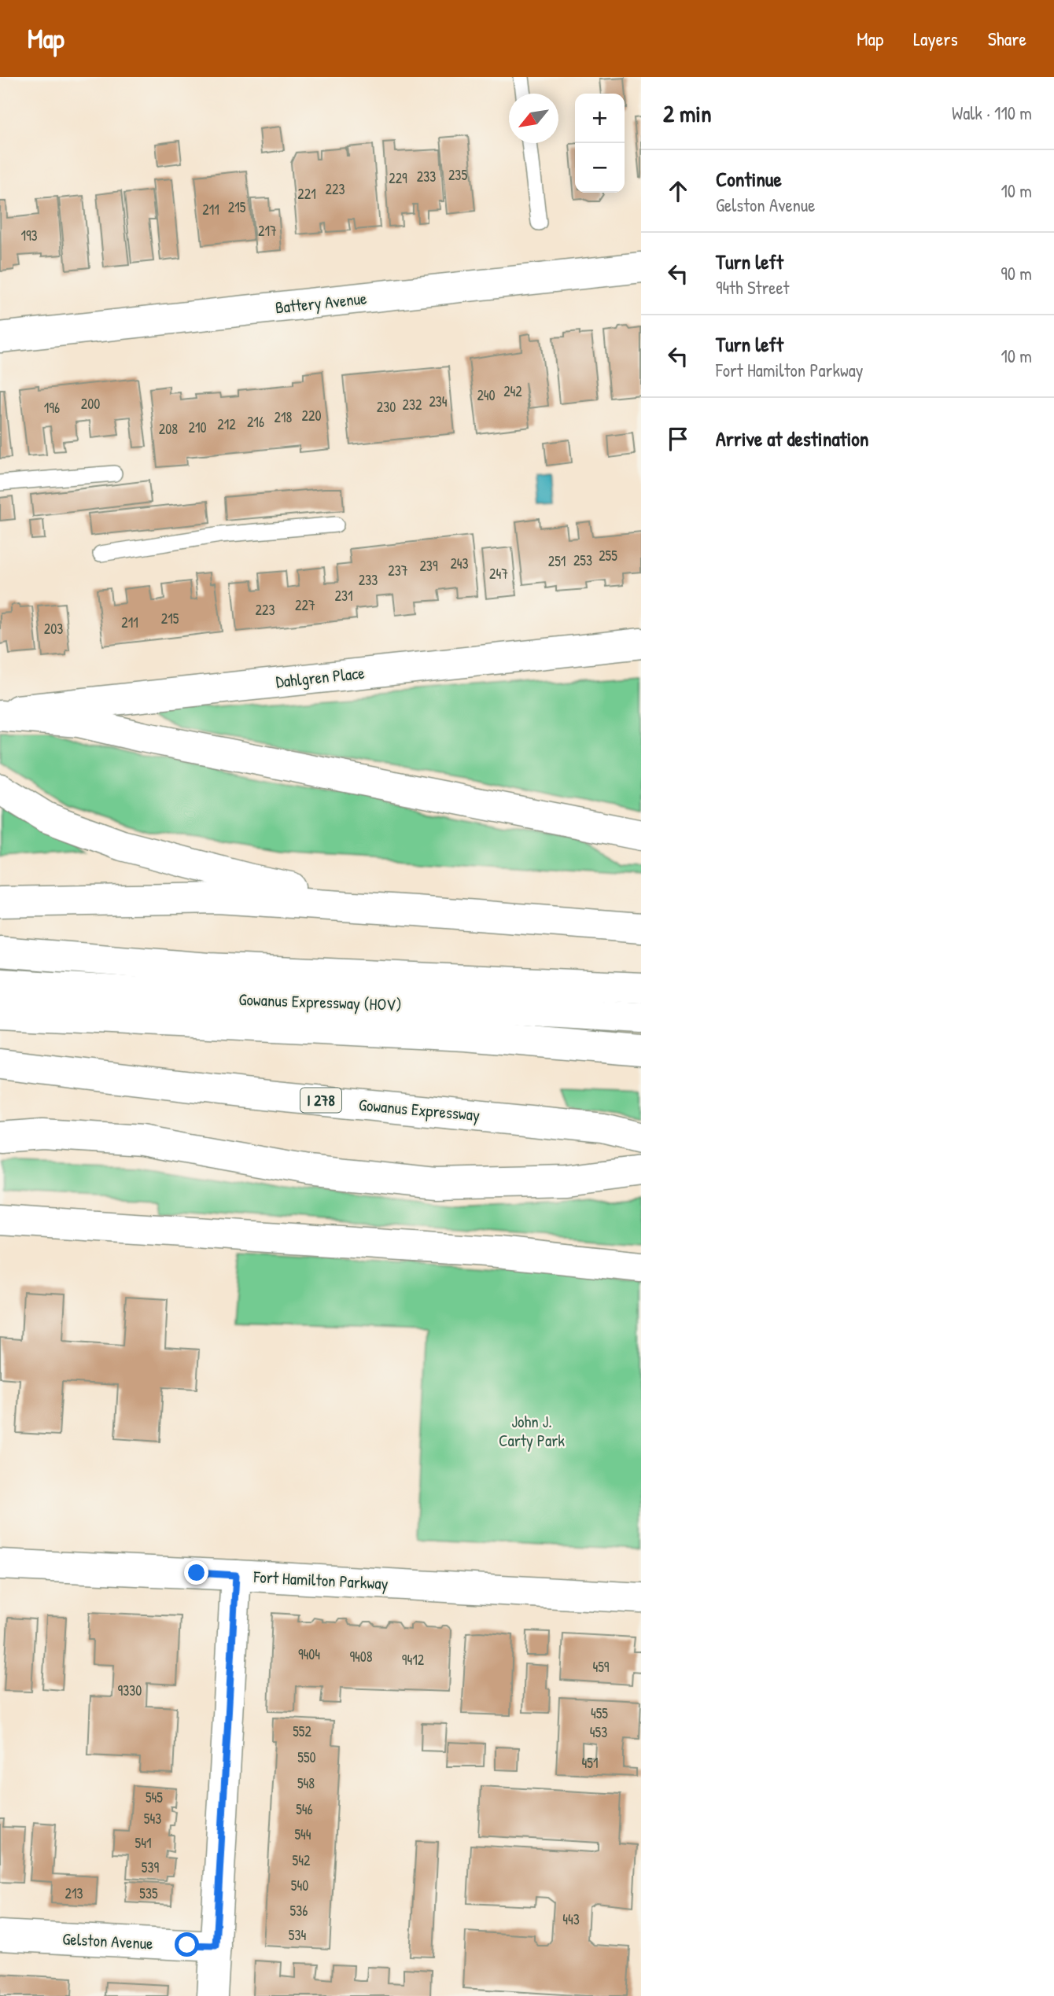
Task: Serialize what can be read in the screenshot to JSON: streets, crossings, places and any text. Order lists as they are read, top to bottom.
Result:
{
  "streets": {
    "main road": [
      "Battery Avenue",
      "Dahlgren Place",
      "Gowanus Expressway (HOV)",
      "I 278",
      "Gowanus Expressway",
      "Fort Hamilton Parkway",
      "Gelston Avenue"
    ]
  },
  "parks": ["John J. Carty Park"],
  "house_numbers": [
    "235",
    "233",
    "229",
    "223",
    "221",
    "215",
    "211",
    "217",
    "193",
    "242",
    "240",
    "234",
    "200",
    "232",
    "230",
    "196",
    "220",
    "218",
    "216",
    "212",
    "210",
    "208",
    "255",
    "253",
    "251",
    "243",
    "239",
    "237",
    "247",
    "233",
    "231",
    "227",
    "223",
    "215",
    "211",
    "203",
    "9404",
    "9408",
    "9412",
    "459",
    "9330",
    "455",
    "552",
    "453",
    "550",
    "451",
    "548",
    "545",
    "546",
    "543",
    "544",
    "541",
    "542",
    "539",
    "540",
    "213",
    "535",
    "536",
    "443",
    "534"
  ],
  "north": "bottom left",
  "page": {
    "header": "Map",
    "nav": ["Map", "Layers", "Share"],
    "heading": ["2 min", "Walk · 110 m"],
    "map_buttons": ["+", "−"],
    "list": [
      ["Continue", "Gelston Avenue", "10 m"],
      ["Turn left", "94th Street", "90 m"],
      ["Turn left", "Fort Hamilton Parkway", "10 m"],
      "Arrive at destination"
    ]
  }
}
